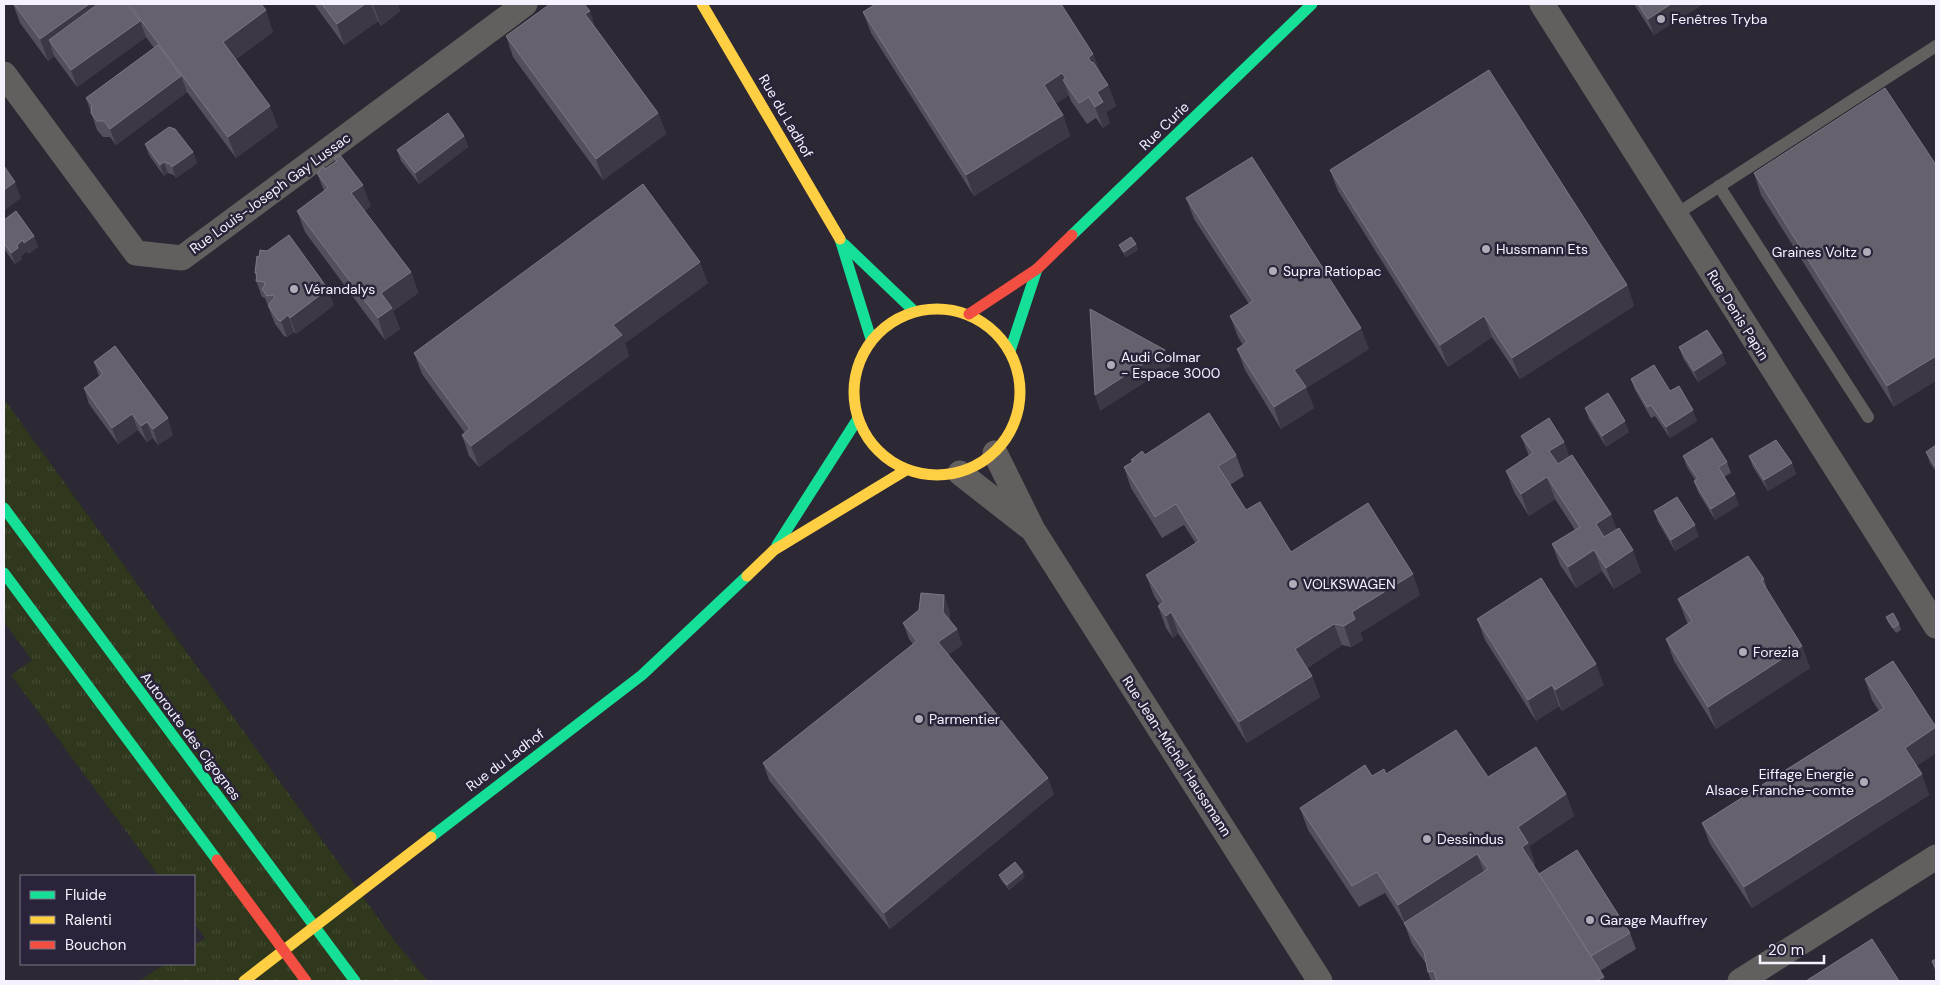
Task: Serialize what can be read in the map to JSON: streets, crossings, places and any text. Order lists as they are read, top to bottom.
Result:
{
  "streets": {
    "main road": ["Rue du Ladhof", "Rue Curie", "Autoroute des Cigognes"],
    "street": ["Rue Louis-Joseph Gay Lussac", "Rue Denis Papin", "Rue Jean-Michel Haussmann"]
  },
  "crossings": [
    ["Rue du Ladhof", "Rue Curie"],
    ["Rue du Ladhof", "Rue Jean-Michel Haussmann"],
    ["Rue Curie", "Rue Jean-Michel Haussmann"]
  ],
  "places": [
    "Fenêtres Tryba",
    "Hussmann Ets",
    "Graines Voltz",
    "Supra Ratiopac",
    "Vérandalys",
    "Audi Colmar - Espace 3000",
    "VOLKSWAGEN",
    "Forezia",
    "Parmentier",
    "Eiffage Energie Alsace Franche-comte",
    "Dessindus",
    "Garage Mauffrey"
  ],
  "legend": ["Fluide", "Ralenti", "Bouchon"],
  "scale_bar": "20 m"
}
